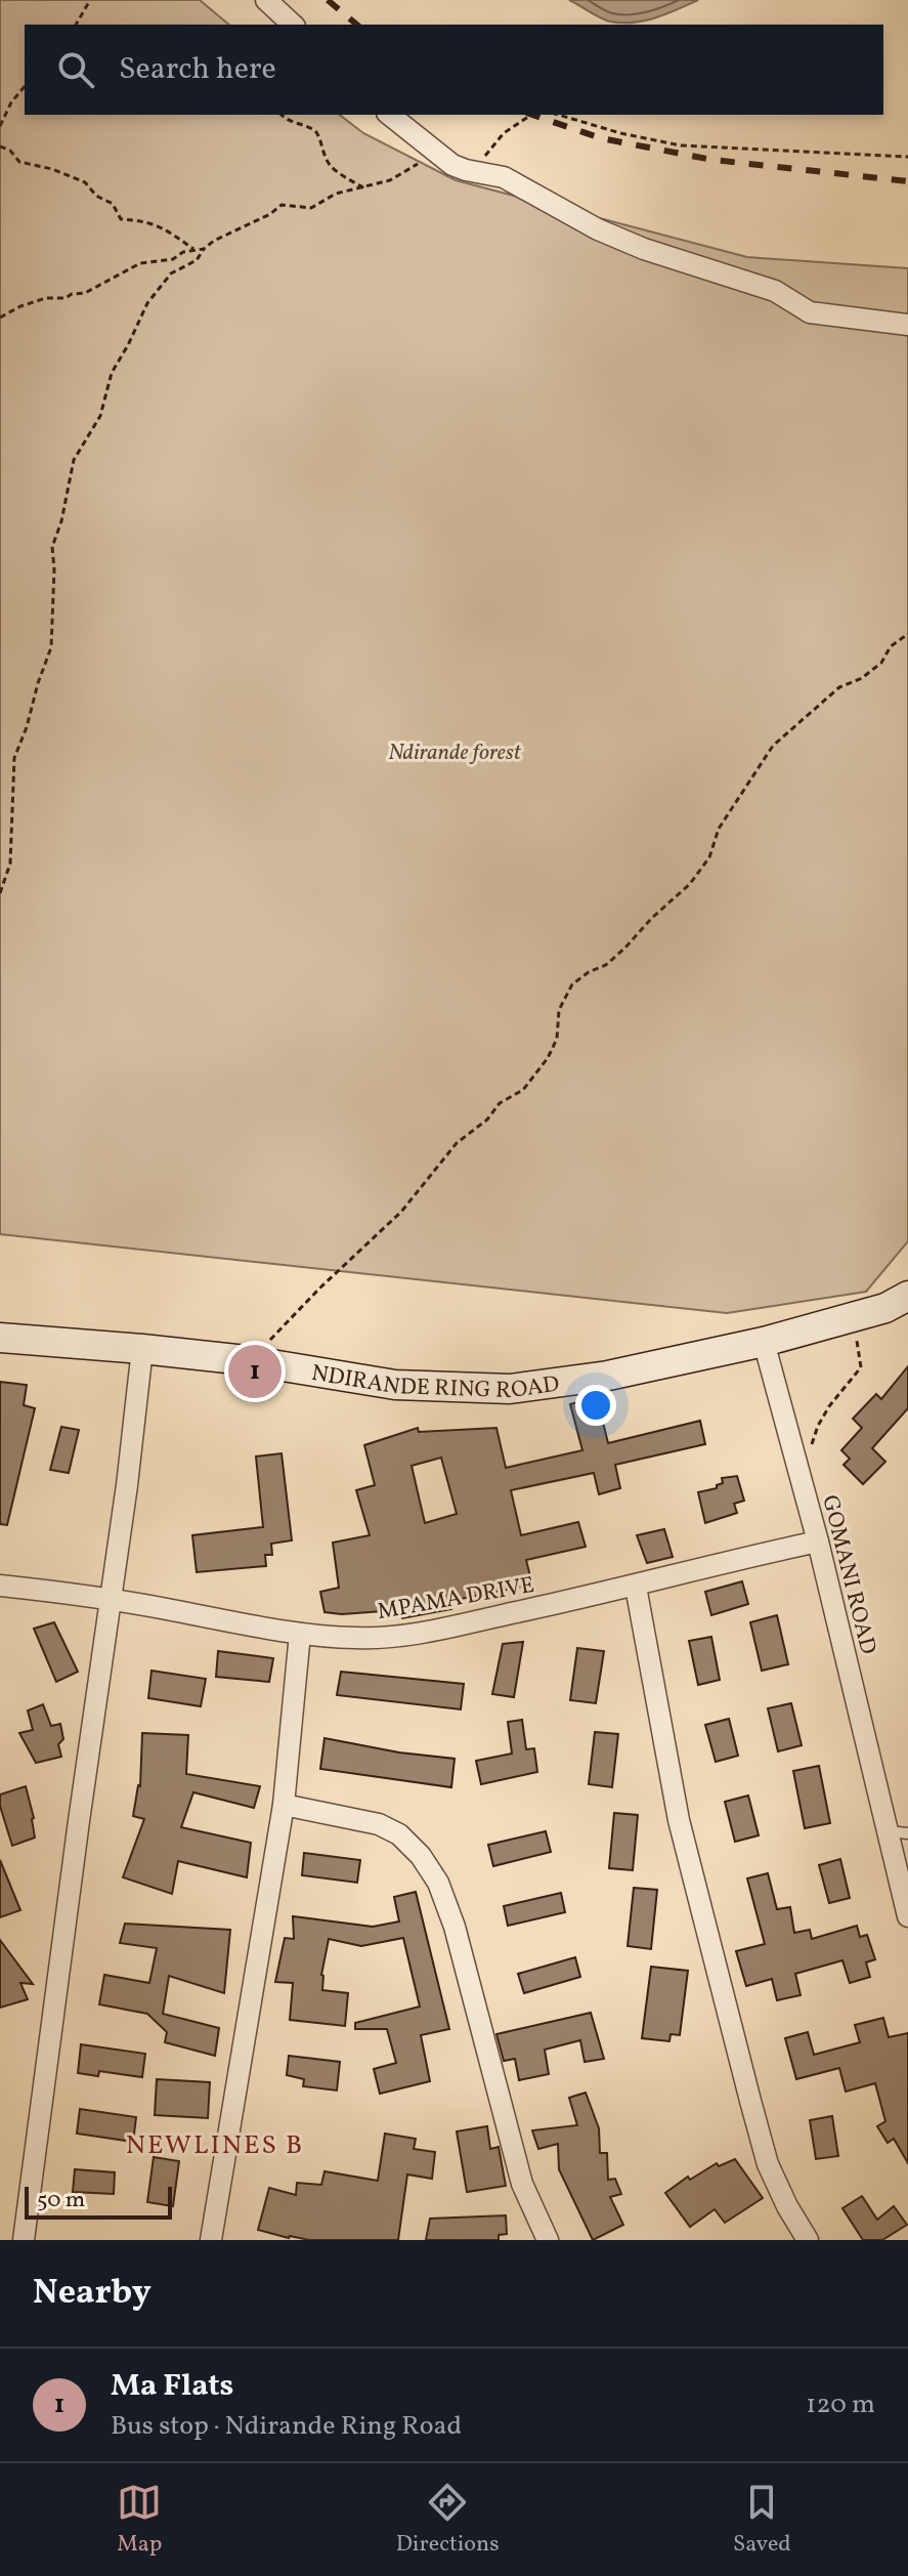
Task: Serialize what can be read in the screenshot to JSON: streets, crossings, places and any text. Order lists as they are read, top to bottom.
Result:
{
  "streets": {
    "street": ["NDIRANDE RING ROAD", "GOMANI ROAD", "MPAMA DRIVE"]
  },
  "crossings": [
    ["NDIRANDE RING ROAD", "GOMANI ROAD"],
    ["GOMANI ROAD", "MPAMA DRIVE"]
  ],
  "districts": ["NEWLINES B"],
  "parks": ["Ndirande forest"],
  "scale_bar": "50 m",
  "page": {
    "search": "Search here",
    "pins": "1",
    "scale": "50 m",
    "heading": "Nearby",
    "list": [
      {
        "mark": "1",
        "name": "Ma Flats",
        "note": "Bus stop · Ndirande Ring Road",
        "value": "120 m"
      }
    ],
    "nav": ["Map", "Directions", "Saved"]
  }
}
